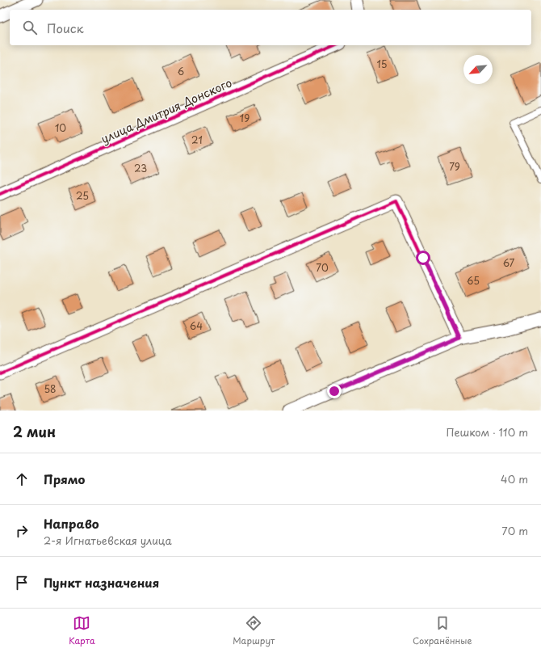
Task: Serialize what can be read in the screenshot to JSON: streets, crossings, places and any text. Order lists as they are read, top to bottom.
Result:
{
  "streets": {
    "street": ["улица Дмитрия Донского"]
  },
  "house_numbers": [
    "15",
    "6",
    "19",
    "10",
    "21",
    "79",
    "23",
    "25",
    "67",
    "70",
    "65",
    "64",
    "58"
  ],
  "north": "bottom left",
  "page": {
    "search": "Поиск",
    "heading": ["2 мин", "Пешком · 110 m"],
    "list": [
      ["Прямо", "40 m"],
      ["Направо", "2-я Игнатьевская улица", "70 m"],
      "Пункт назначения"
    ],
    "nav": ["Карта", "Маршрут", "Сохранённые"]
  }
}
